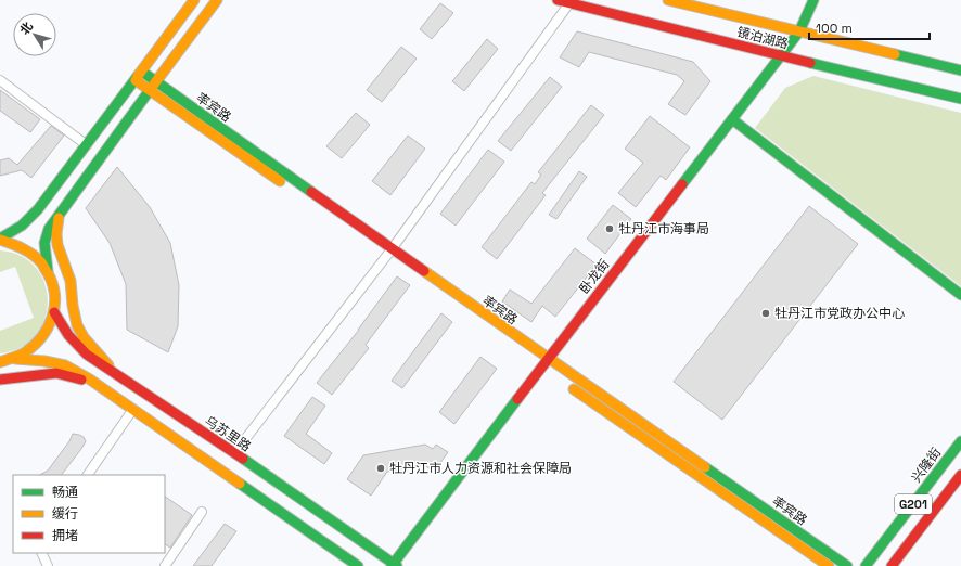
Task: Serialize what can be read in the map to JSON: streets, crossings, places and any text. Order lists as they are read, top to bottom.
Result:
{
  "streets": {
    "main road": [
      "镜泊湖路",
      "率宾路",
      "卧龙街",
      "乌苏里路",
      "兴隆街",
      "G201"
    ]
  },
  "crossings": [
    ["镜泊湖路", "卧龙街"],
    ["率宾路", "卧龙街"],
    ["卧龙街", "乌苏里路"]
  ],
  "places": ["牡丹江市海事局", "牡丹江市党政办公中心", "牡丹江市人力资源和社会保障局"],
  "legend": ["畅通", "缓行", "拥堵"],
  "scale_bar": "100 m",
  "north": "top left"
}
